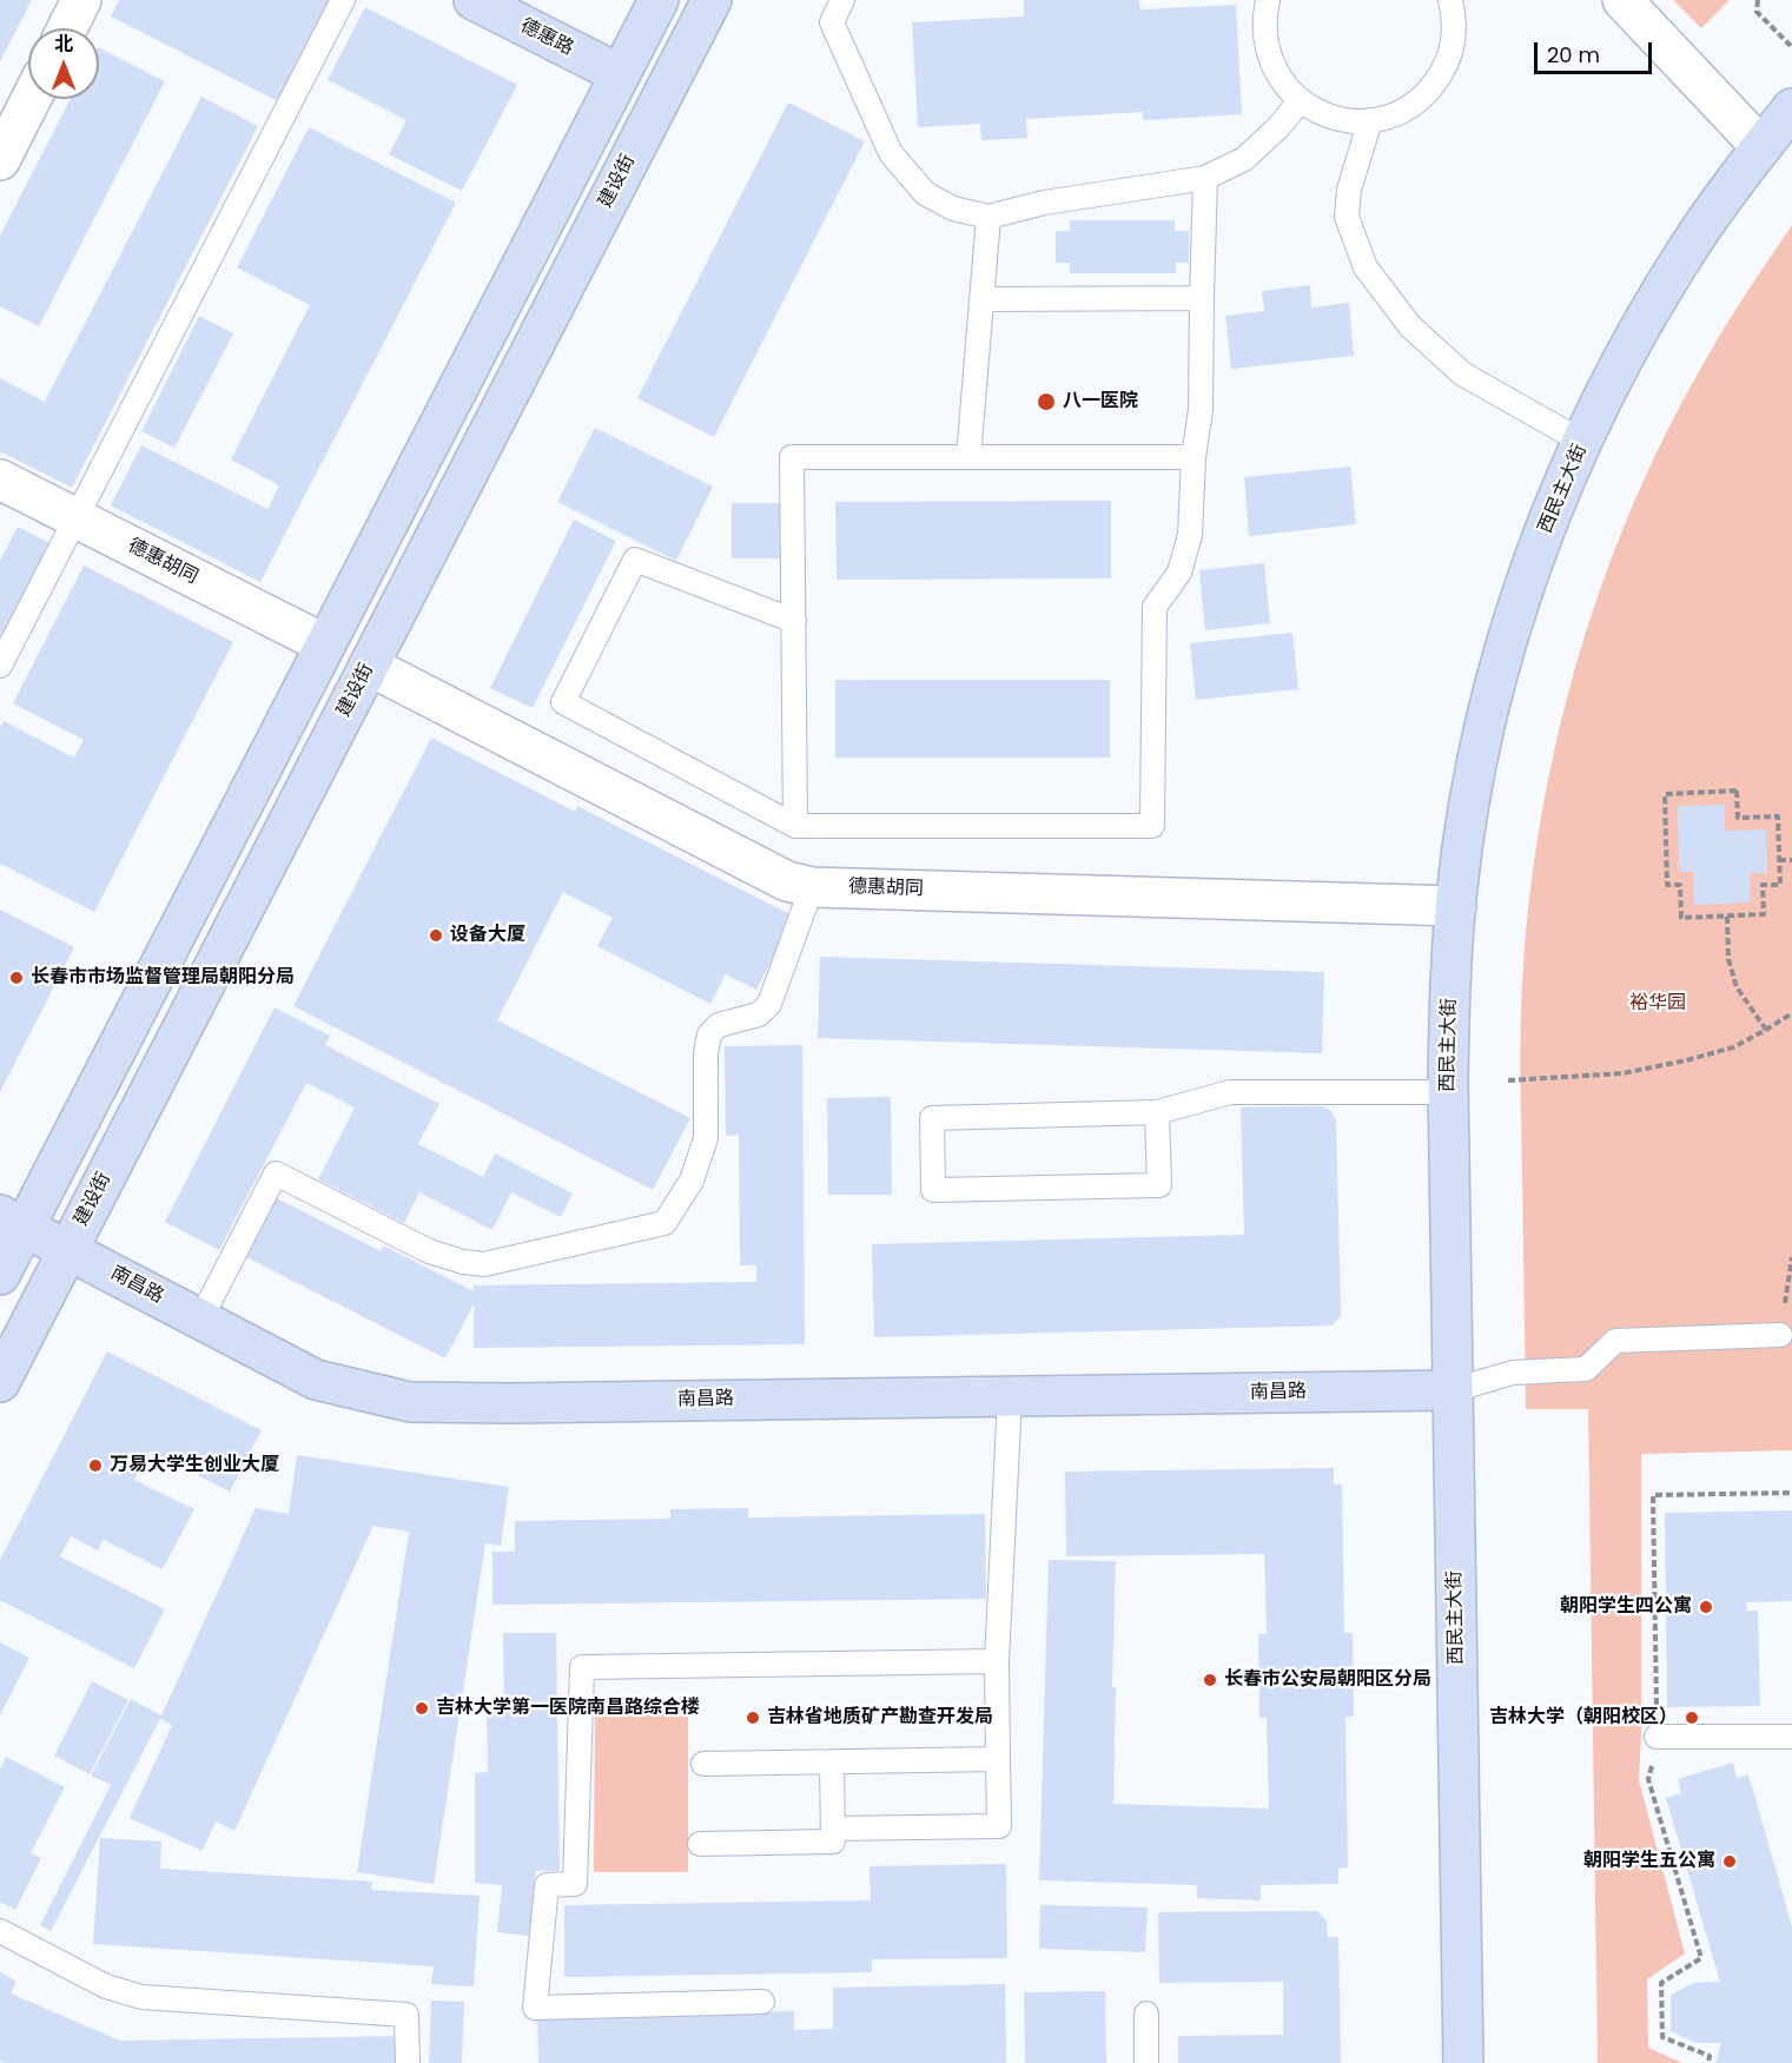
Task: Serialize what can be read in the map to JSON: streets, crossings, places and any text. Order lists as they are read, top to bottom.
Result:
{
  "streets": {
    "main road": [
      "德惠路",
      "建设街",
      "西民主大街",
      "南昌路"
    ],
    "street": ["德惠胡同"]
  },
  "crossings": [
    ["建设街", "德惠胡同"],
    ["建设街", "南昌路"],
    ["西民主大街", "德惠胡同"],
    ["西民主大街", "南昌路"]
  ],
  "parks": ["裕华园"],
  "places": [
    "八一医院",
    "设备大厦",
    "长春市市场监督管理局朝阳分局",
    "万易大学生创业大厦",
    "朝阳学生四公寓",
    "长春市公安局朝阳区分局",
    "吉林大学第一医院南昌路综合楼",
    "吉林省地质矿产勘查开发局",
    "吉林大学（朝阳校区）",
    "朝阳学生五公寓"
  ],
  "scale_bar": "20 m",
  "north": "top"
}
